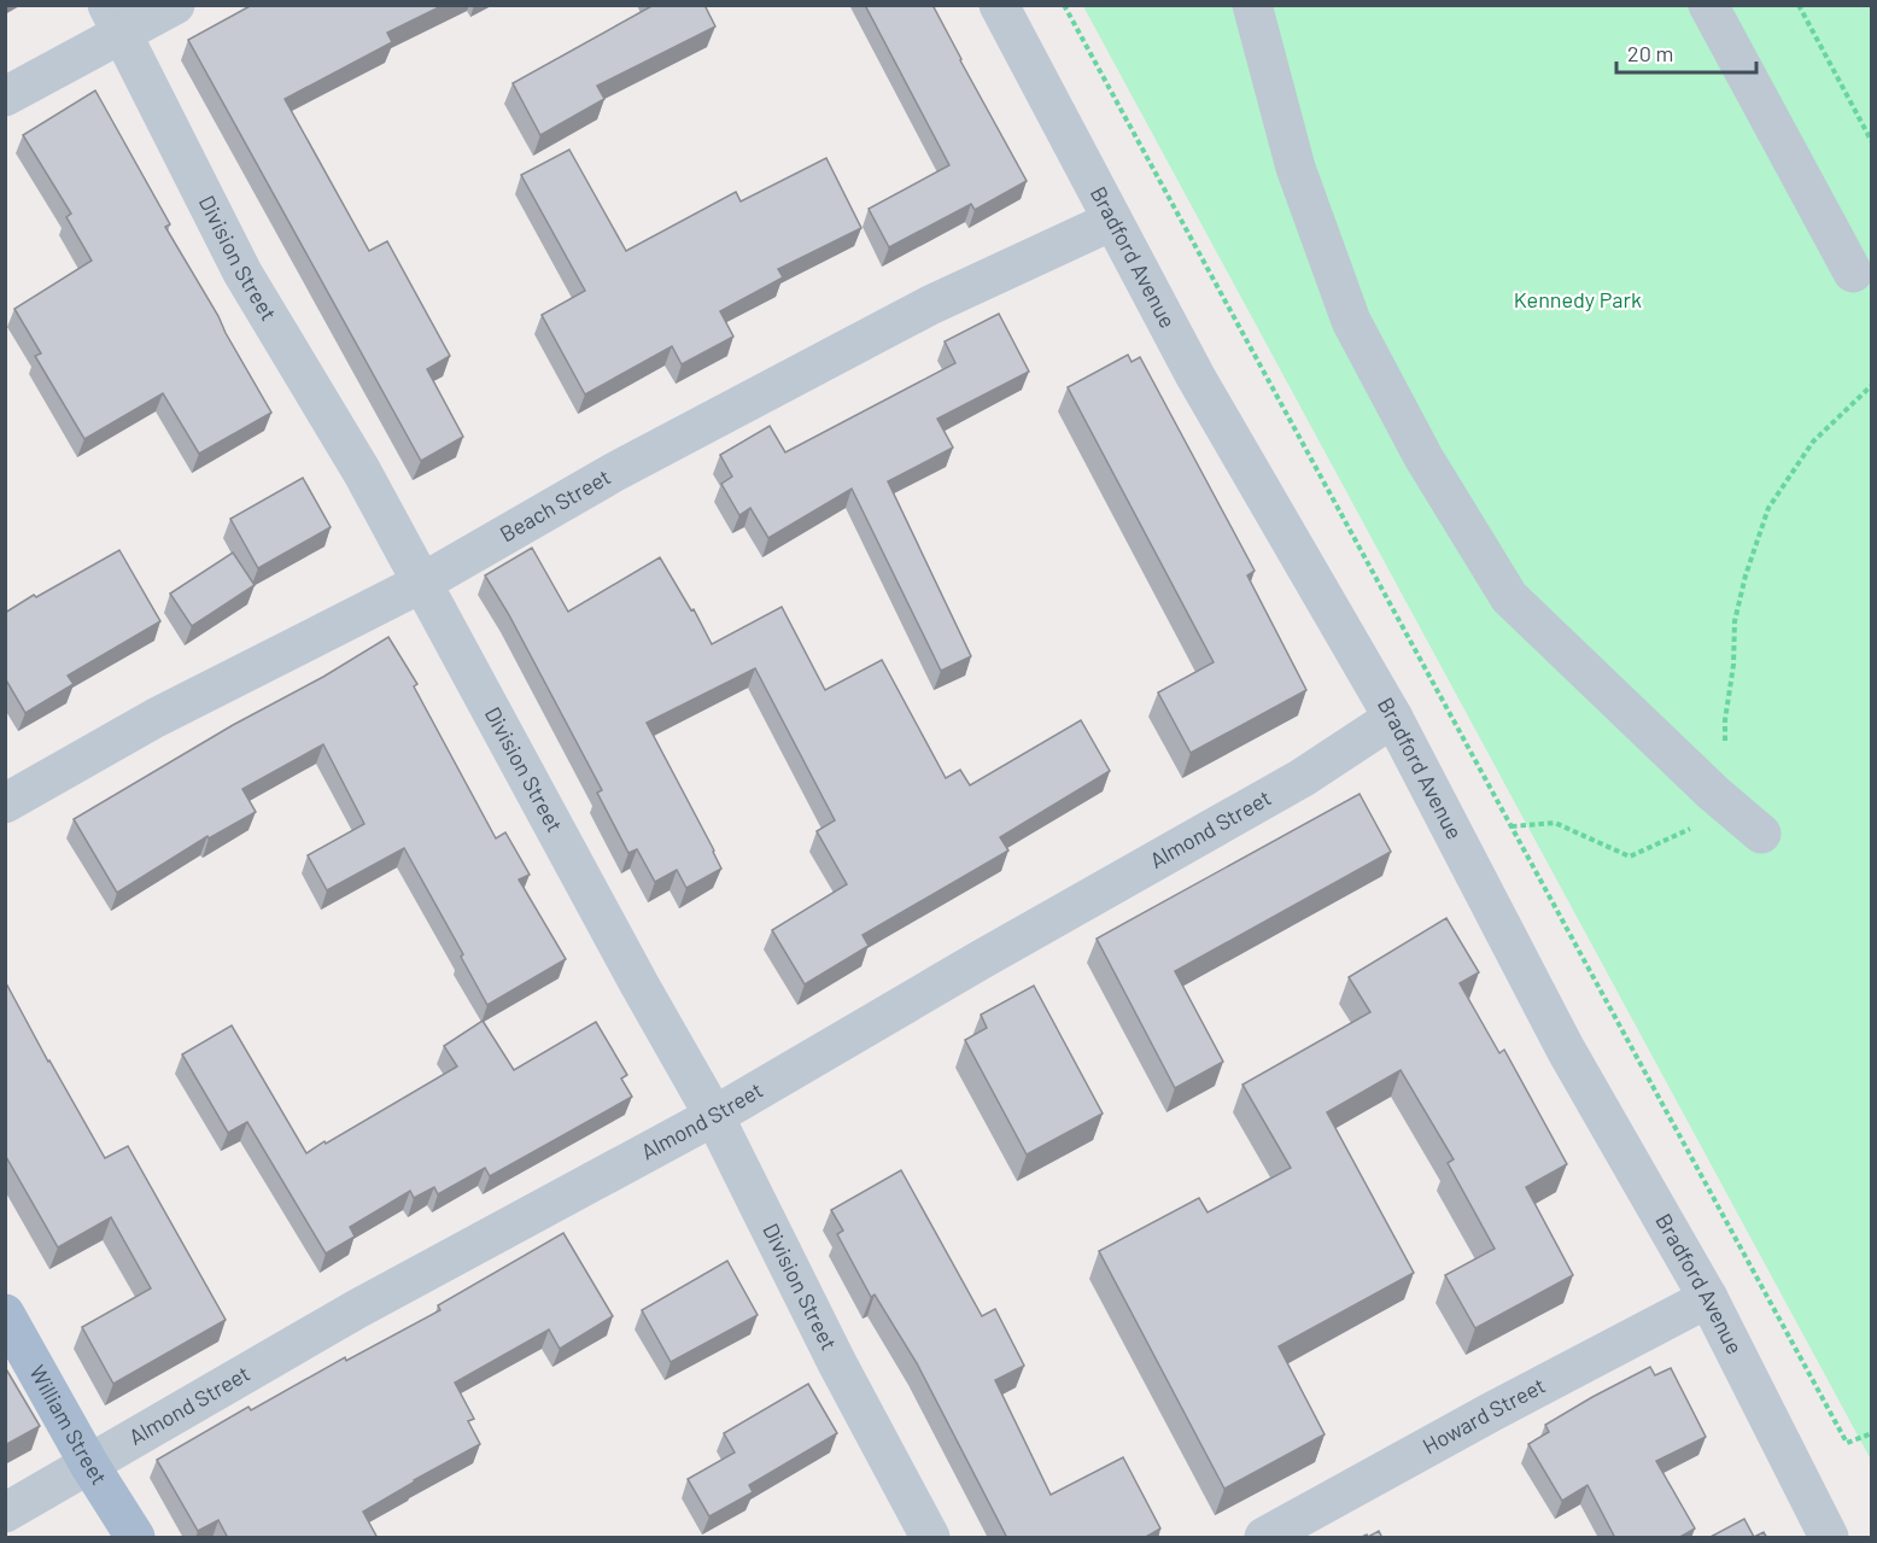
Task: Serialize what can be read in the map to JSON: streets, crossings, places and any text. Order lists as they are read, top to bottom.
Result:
{
  "streets": {
    "main road": ["William Street"],
    "street": [
      "Division Street",
      "Bradford Avenue",
      "Beach Street",
      "Almond Street",
      "Howard Street"
    ]
  },
  "crossings": [
    ["Division Street", "Beach Street"],
    ["Division Street", "Almond Street"],
    ["Bradford Avenue", "Beach Street"],
    ["Bradford Avenue", "Almond Street"],
    ["Bradford Avenue", "Howard Street"],
    ["Almond Street", "William Street"]
  ],
  "parks": ["Kennedy Park"],
  "scale_bar": "20 m"
}
